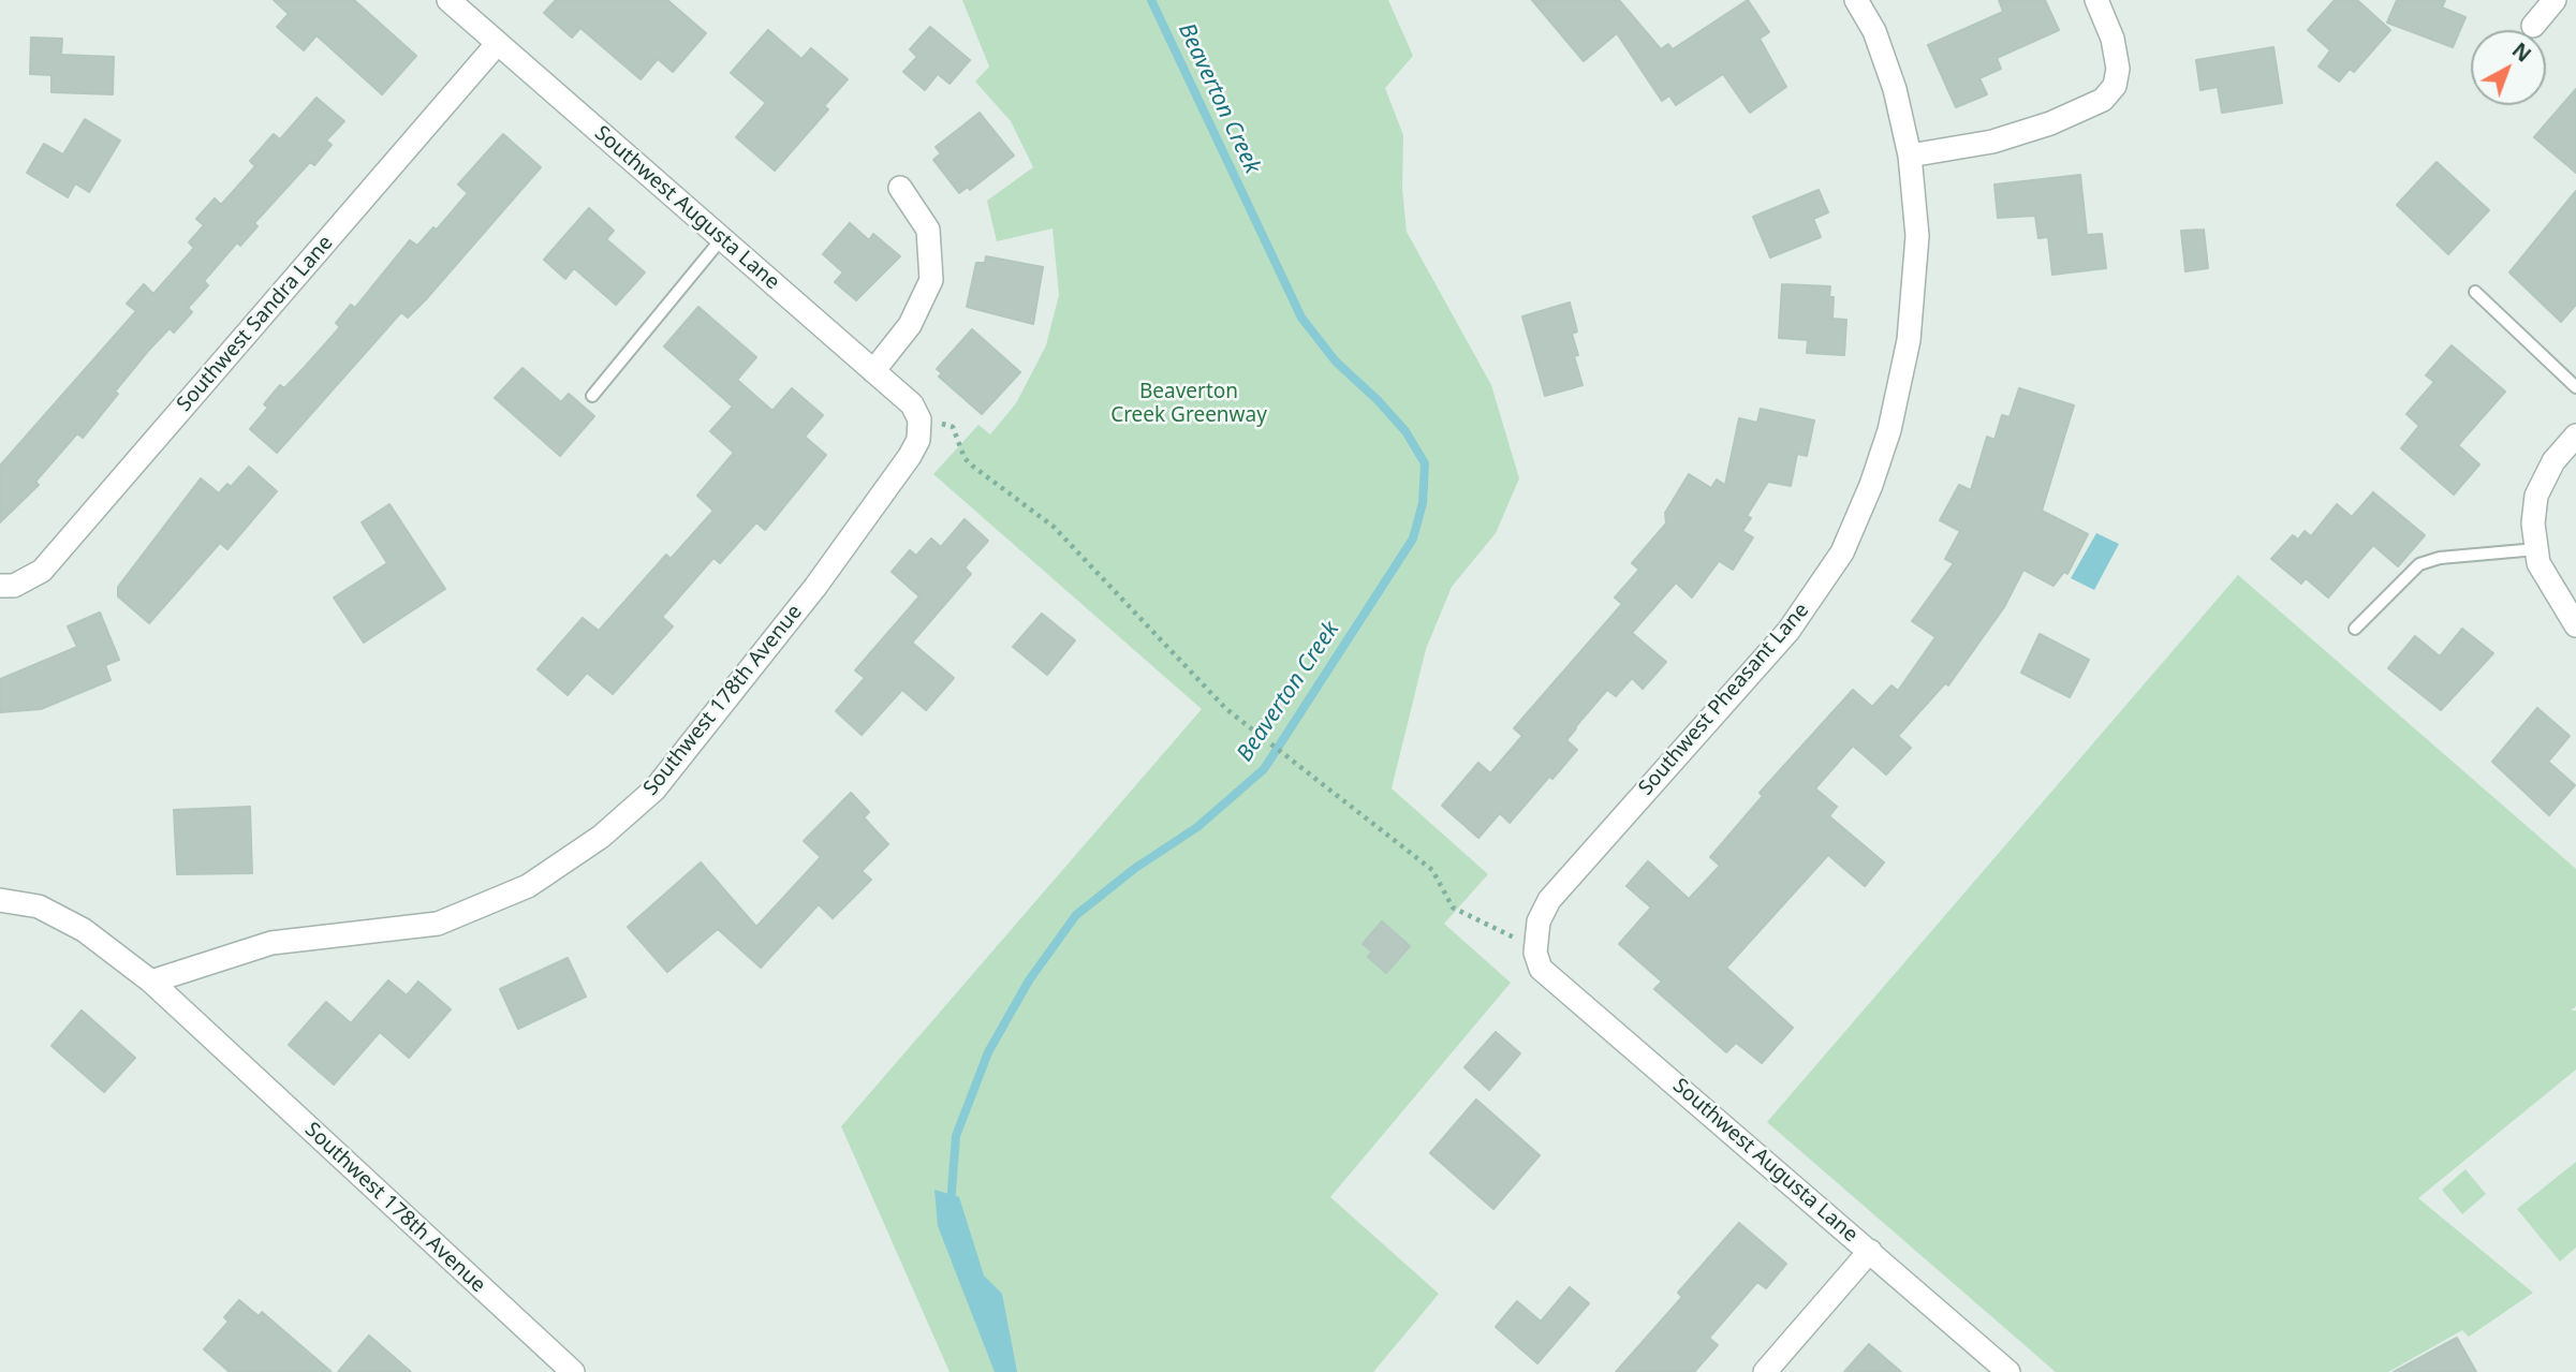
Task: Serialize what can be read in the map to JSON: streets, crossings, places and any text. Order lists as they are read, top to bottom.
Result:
{
  "streets": {
    "street": [
      "Southwest Augusta Lane",
      "Southwest Sandra Lane",
      "Southwest Pheasant Lane",
      "Southwest 178th Avenue"
    ]
  },
  "crossings": [
    ["Southwest Augusta Lane", "Southwest Sandra Lane"],
    ["Southwest Augusta Lane", "Southwest Pheasant Lane"],
    ["Southwest Augusta Lane", "Southwest 178th Avenue"]
  ],
  "water": ["Beaverton Creek"],
  "parks": ["Beaverton Creek Greenway"],
  "north": "top right"
}
